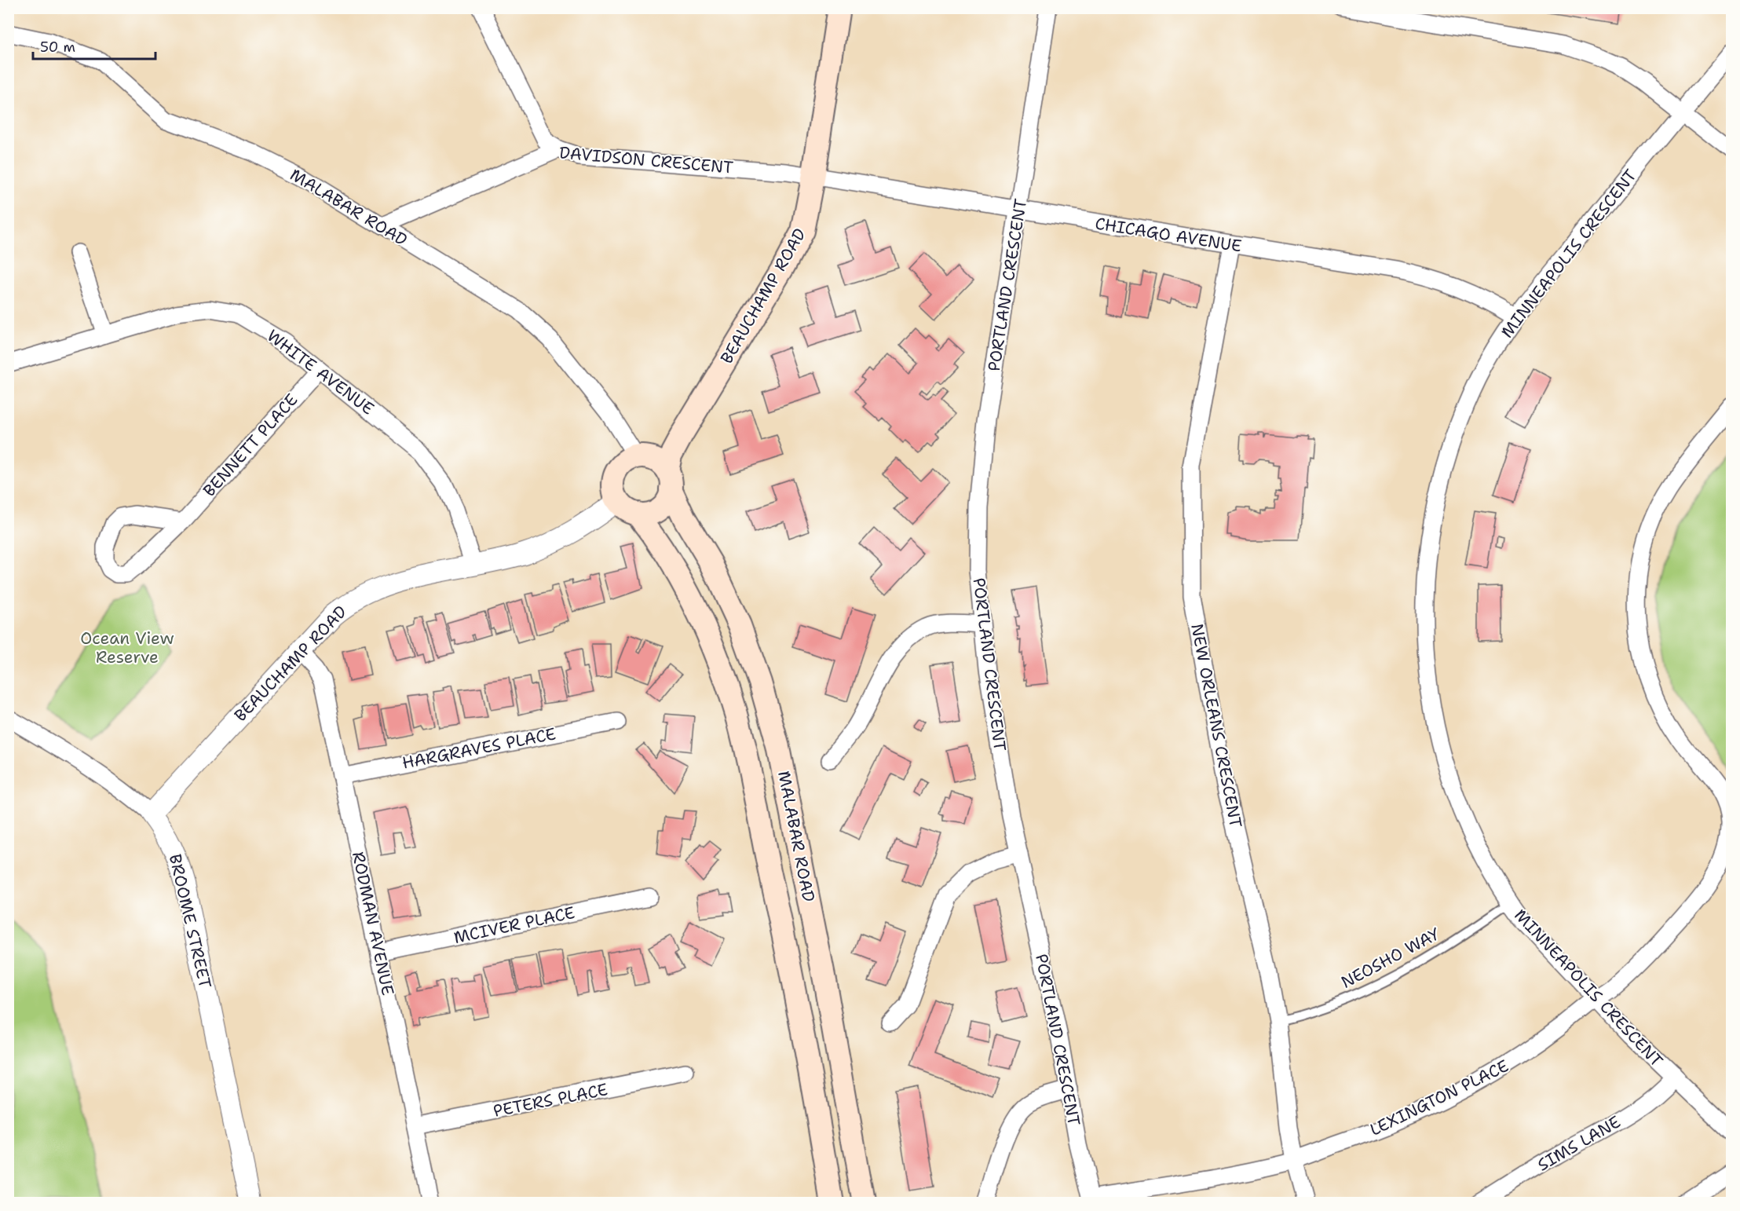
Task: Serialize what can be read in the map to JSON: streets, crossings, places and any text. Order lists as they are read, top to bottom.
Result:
{
  "streets": {
    "main road": ["MALABAR ROAD", "BEAUCHAMP ROAD"],
    "street": [
      "DAVIDSON CRESCENT",
      "CHICAGO AVENUE",
      "MINNEAPOLIS CRESCENT",
      "PORTLAND CRESCENT",
      "WHITE AVENUE",
      "BENNETT PLACE",
      "NEW ORLEANS CRESCENT",
      "HARGRAVES PLACE",
      "BROOME STREET",
      "RODMAN AVENUE",
      "MCIVER PLACE",
      "LEXINGTON PLACE",
      "PETERS PLACE",
      "SIMS LANE"
    ],
    "lane": ["NEOSHO WAY"]
  },
  "crossings": [
    ["DAVIDSON CRESCENT", "MALABAR ROAD"],
    ["DAVIDSON CRESCENT", "CHICAGO AVENUE"],
    ["DAVIDSON CRESCENT", "BEAUCHAMP ROAD"],
    ["MALABAR ROAD", "BEAUCHAMP ROAD"],
    ["CHICAGO AVENUE", "MINNEAPOLIS CRESCENT"],
    ["CHICAGO AVENUE", "PORTLAND CRESCENT"],
    ["CHICAGO AVENUE", "BEAUCHAMP ROAD"],
    ["CHICAGO AVENUE", "NEW ORLEANS CRESCENT"],
    ["MINNEAPOLIS CRESCENT", "NEOSHO WAY"],
    ["MINNEAPOLIS CRESCENT", "LEXINGTON PLACE"],
    ["MINNEAPOLIS CRESCENT", "SIMS LANE"],
    ["PORTLAND CRESCENT", "LEXINGTON PLACE"],
    ["BEAUCHAMP ROAD", "WHITE AVENUE"],
    ["BEAUCHAMP ROAD", "BROOME STREET"],
    ["BEAUCHAMP ROAD", "RODMAN AVENUE"],
    ["WHITE AVENUE", "BENNETT PLACE"],
    ["NEW ORLEANS CRESCENT", "NEOSHO WAY"],
    ["NEW ORLEANS CRESCENT", "LEXINGTON PLACE"],
    ["HARGRAVES PLACE", "RODMAN AVENUE"],
    ["RODMAN AVENUE", "MCIVER PLACE"],
    ["RODMAN AVENUE", "PETERS PLACE"]
  ],
  "parks": ["Ocean View Reserve"],
  "scale_bar": "50 m"
}
